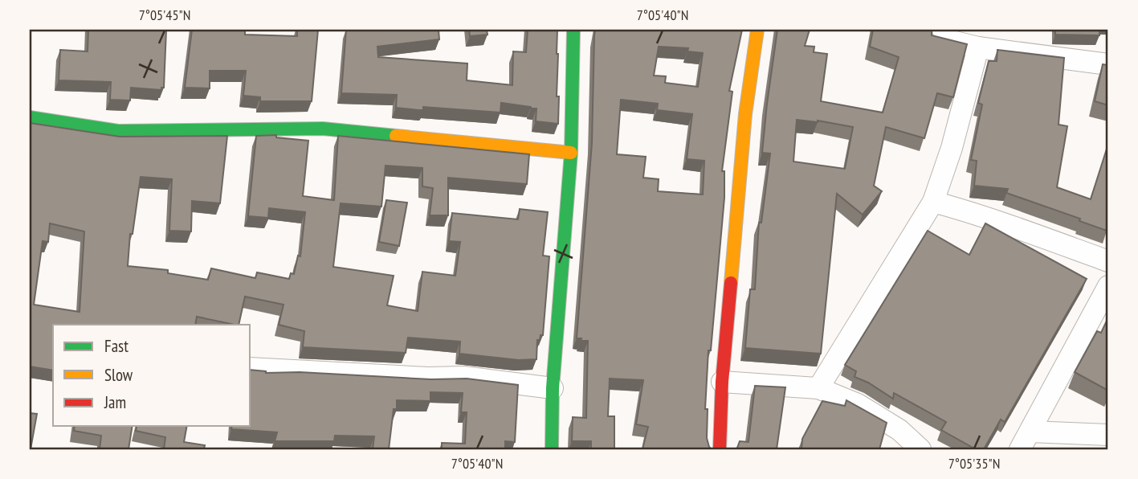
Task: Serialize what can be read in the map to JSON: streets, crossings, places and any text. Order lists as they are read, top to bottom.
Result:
{
  "legend": ["Fast", "Slow", "Jam"],
  "coordinates": ["7°05'45\"N", "7°05'40\"N", "7°05'35\"N"]
}
